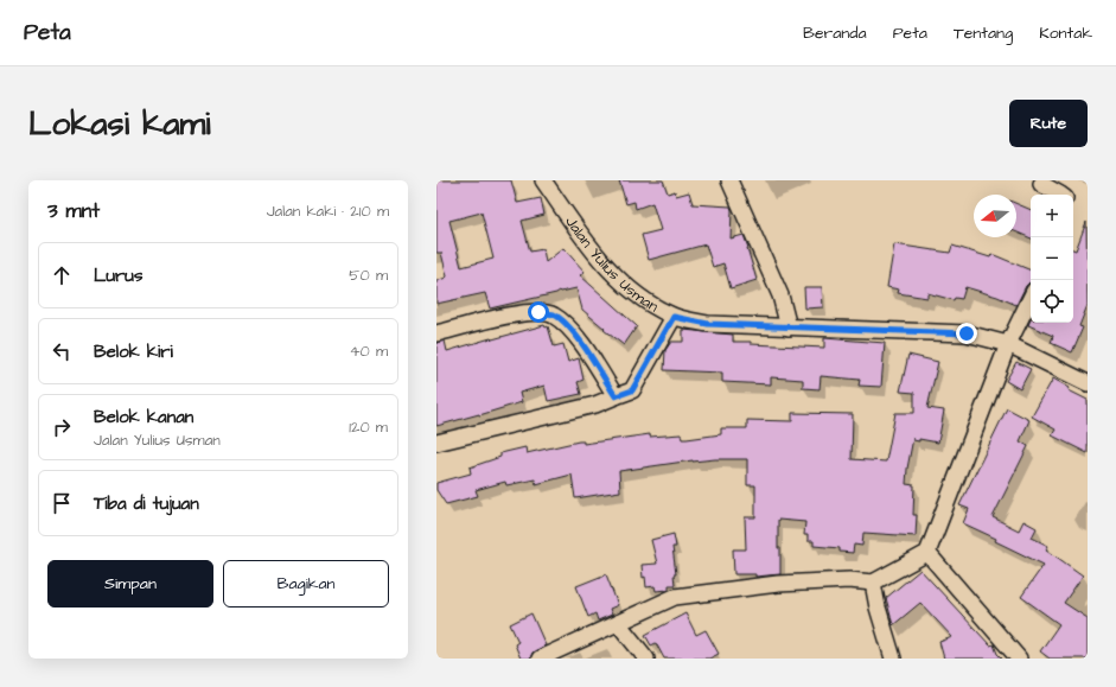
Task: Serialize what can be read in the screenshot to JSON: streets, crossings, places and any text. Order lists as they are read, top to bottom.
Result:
{
  "streets": {
    "street": ["Jalan Yulius Usman"]
  },
  "north": "left",
  "page": {
    "header": "Peta",
    "nav": [
      "Beranda",
      "Peta",
      "Tentang",
      "Kontak"
    ],
    "buttons": [
      "Rute",
      ["Simpan", "Bagikan"]
    ],
    "title": "Lokasi kami",
    "heading": ["3 mnt", "Jalan kaki · 210 m"],
    "map_buttons": ["+", "−"],
    "list": [
      ["Lurus", "50 m"],
      ["Belok kiri", "40 m"],
      ["Belok kanan", "Jalan Yulius Usman", "120 m"],
      "Tiba di tujuan"
    ]
  }
}
